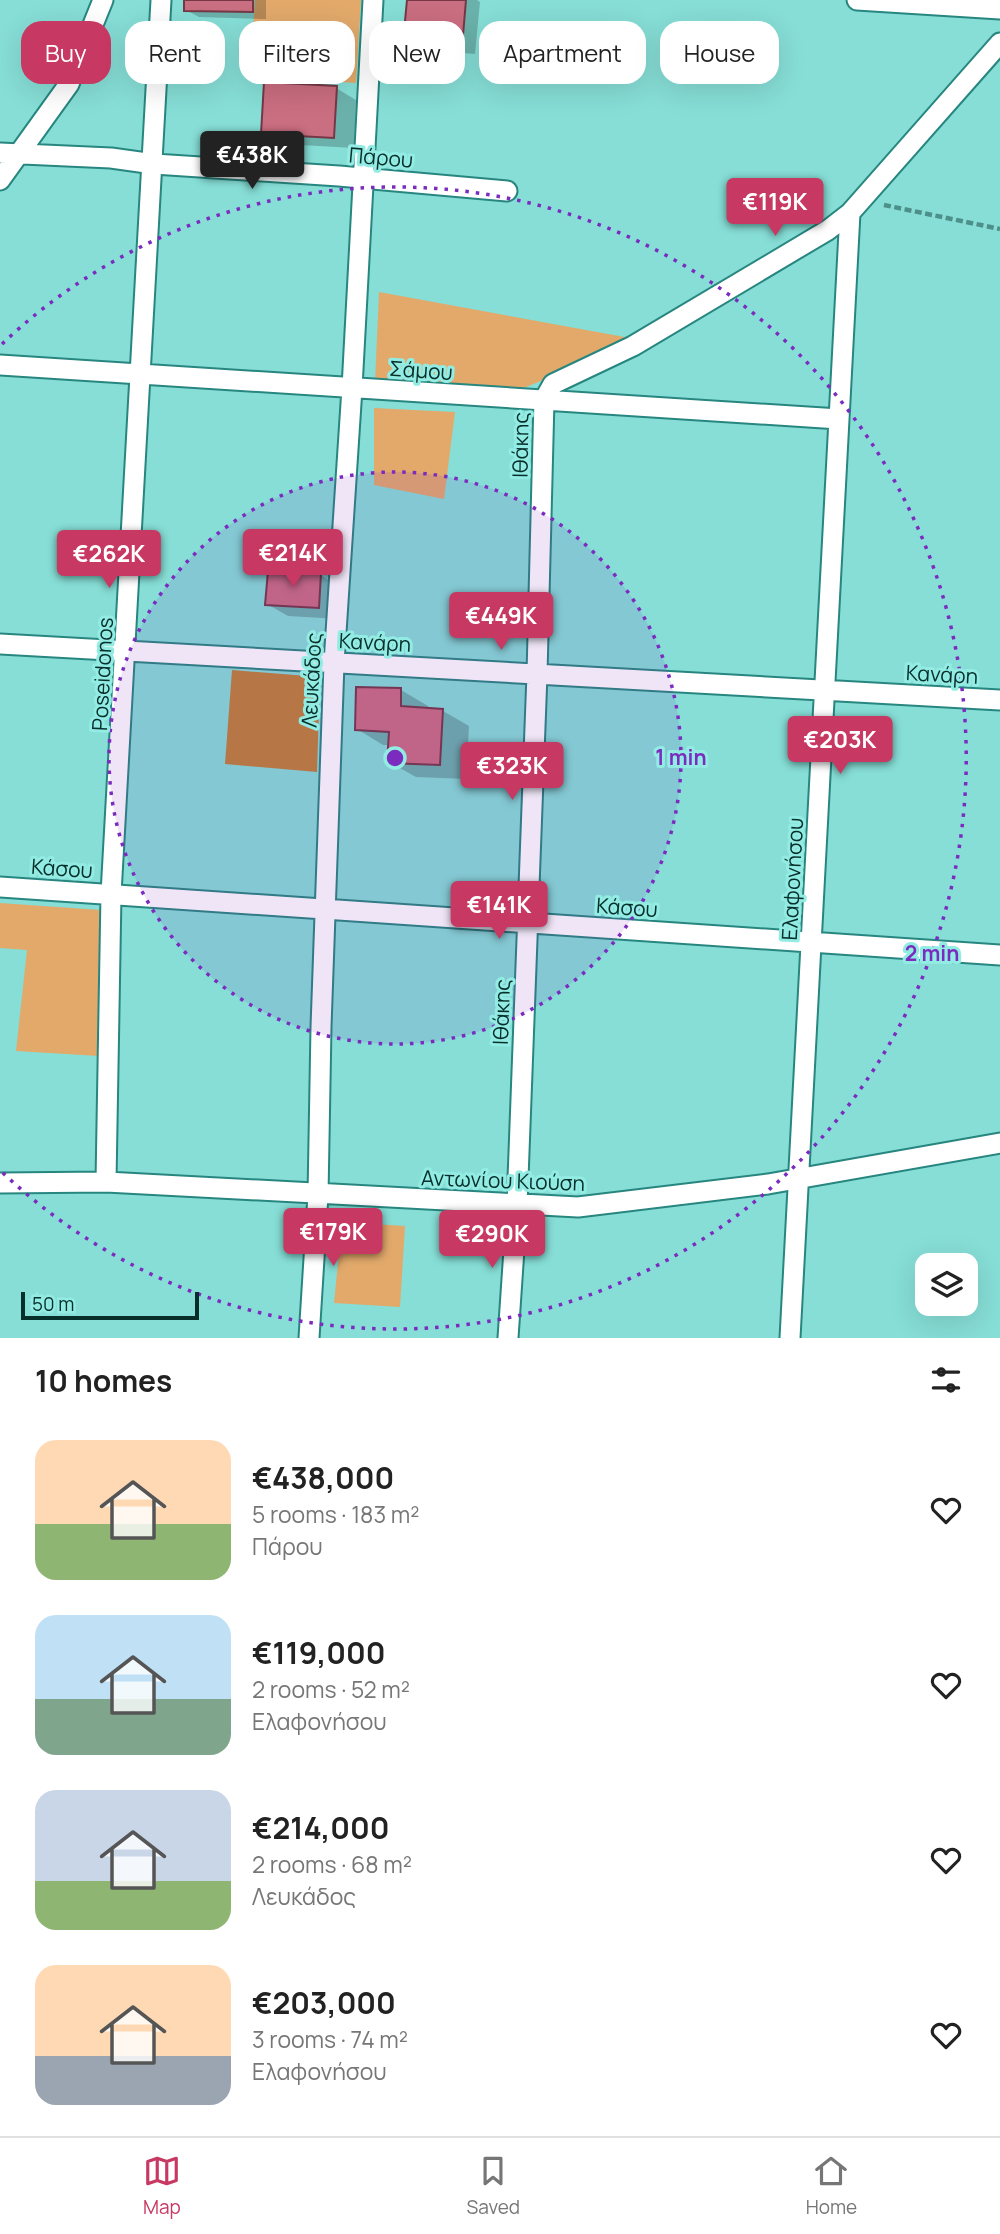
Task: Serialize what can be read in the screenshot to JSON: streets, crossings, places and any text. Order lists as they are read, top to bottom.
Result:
{
  "streets": {
    "street": [
      "Πάρου",
      "Σάμου",
      "Ιθάκης",
      "Κανάρη",
      "Poseidonos",
      "Λευκάδος",
      "Κάσου",
      "Ελαφονήσου",
      "Αντωνίου Κιούση"
    ]
  },
  "crossings": [
    ["Πάρου", "Poseidonos"],
    ["Πάρου", "Λευκάδος"],
    ["Σάμου", "Ιθάκης"],
    ["Σάμου", "Poseidonos"],
    ["Σάμου", "Λευκάδος"],
    ["Σάμου", "Ελαφονήσου"],
    ["Ιθάκης", "Κανάρη"],
    ["Ιθάκης", "Κάσου"],
    ["Ιθάκης", "Αντωνίου Κιούση"],
    ["Κανάρη", "Poseidonos"],
    ["Κανάρη", "Λευκάδος"],
    ["Κανάρη", "Ελαφονήσου"],
    ["Poseidonos", "Κάσου"],
    ["Poseidonos", "Αντωνίου Κιούση"],
    ["Λευκάδος", "Κάσου"],
    ["Λευκάδος", "Αντωνίου Κιούση"],
    ["Κάσου", "Ελαφονήσου"],
    ["Ελαφονήσου", "Αντωνίου Κιούση"]
  ],
  "scale_bar": "50 m",
  "page": {
    "chip": [
      "Buy",
      "Rent",
      "Filters",
      "New",
      "Apartment",
      "House"
    ],
    "price": [
      "€438K",
      "€119K",
      "€214K",
      "€262K",
      "€449K",
      "€203K",
      "€323K",
      "€141K",
      "€179K",
      "€290K"
    ],
    "scale": "50 m",
    "heading": "10 homes",
    "list": [
      {
        "name": "€438,000",
        "note": "5 rooms · 183 m² · Πάρου"
      },
      {
        "name": "€119,000",
        "note": "2 rooms · 52 m² · Ελαφονήσου"
      },
      {
        "name": "€214,000",
        "note": "2 rooms · 68 m² · Λευκάδος"
      },
      {
        "name": "€203,000",
        "note": "3 rooms · 74 m² · Ελαφονήσου"
      }
    ],
    "tabs": ["Map", "Saved", "Home"]
  },
  "rings": ["1 min", "2 min"]
}
